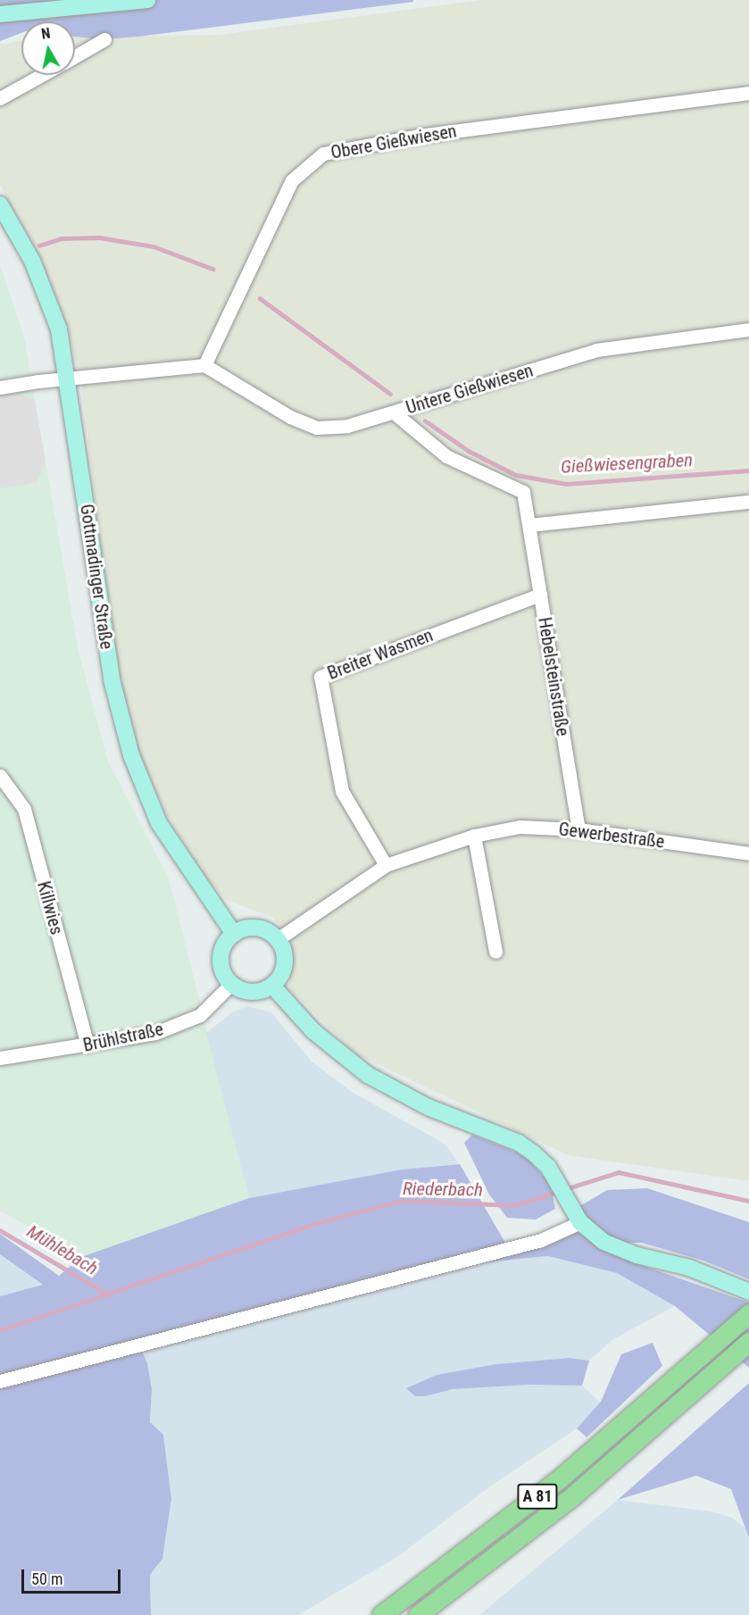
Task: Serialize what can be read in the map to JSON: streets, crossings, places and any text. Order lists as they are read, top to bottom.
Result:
{
  "streets": {
    "highway": ["A 81"],
    "main road": ["Gottmadinger Straße"],
    "street": [
      "Obere Gießwiesen",
      "Untere Gießwiesen",
      "Breiter Wasmen",
      "Hebelsteinstraße",
      "Gewerbestraße",
      "Killwies",
      "Brühlstraße"
    ]
  },
  "crossings": [
    ["Obere Gießwiesen", "Untere Gießwiesen"],
    ["Untere Gießwiesen", "Hebelsteinstraße"],
    ["Gottmadinger Straße", "Gewerbestraße"],
    ["Gottmadinger Straße", "Brühlstraße"],
    ["Breiter Wasmen", "Hebelsteinstraße"],
    ["Breiter Wasmen", "Gewerbestraße"],
    ["Hebelsteinstraße", "Gewerbestraße"],
    ["Gewerbestraße", "Brühlstraße"],
    ["Killwies", "Brühlstraße"]
  ],
  "water": ["Gießwiesengraben", "Riederbach", "Mühlebach"],
  "scale_bar": "50 m",
  "north": "top"
}
